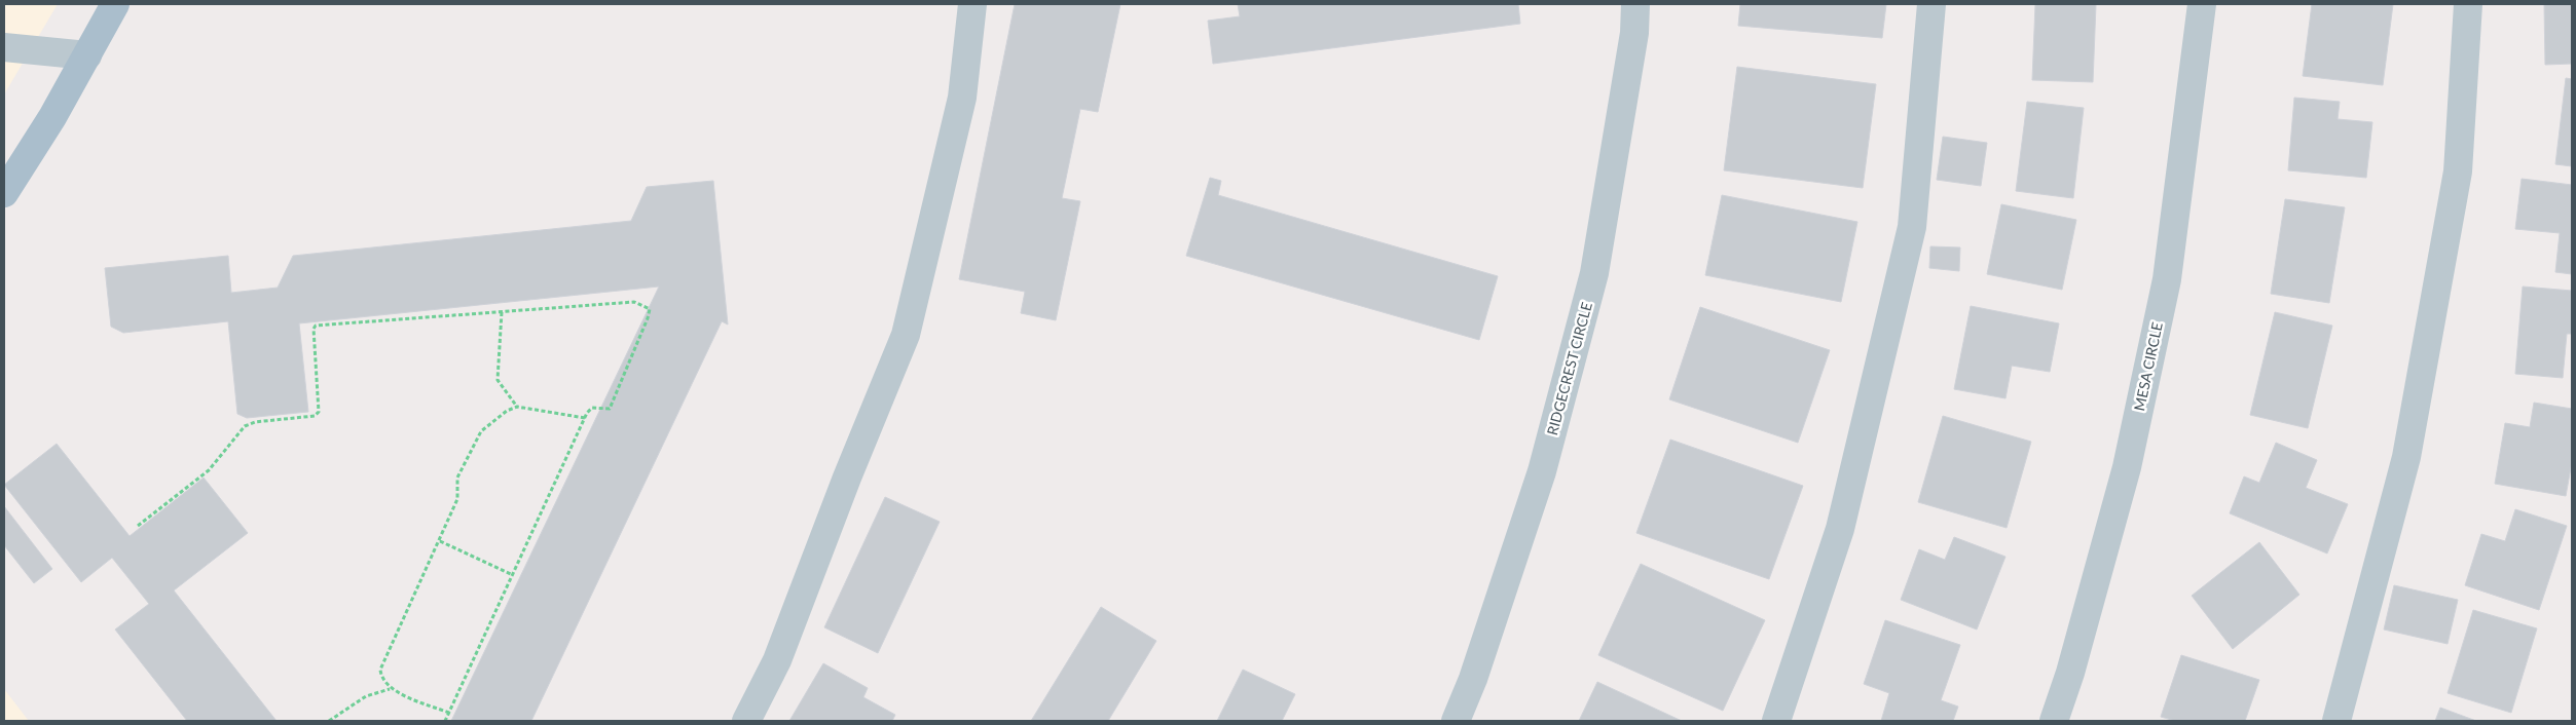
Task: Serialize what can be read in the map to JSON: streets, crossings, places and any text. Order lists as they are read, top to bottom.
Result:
{
  "streets": {
    "street": ["MESA CIRCLE", "RIDGECREST CIRCLE"]
  }
}
